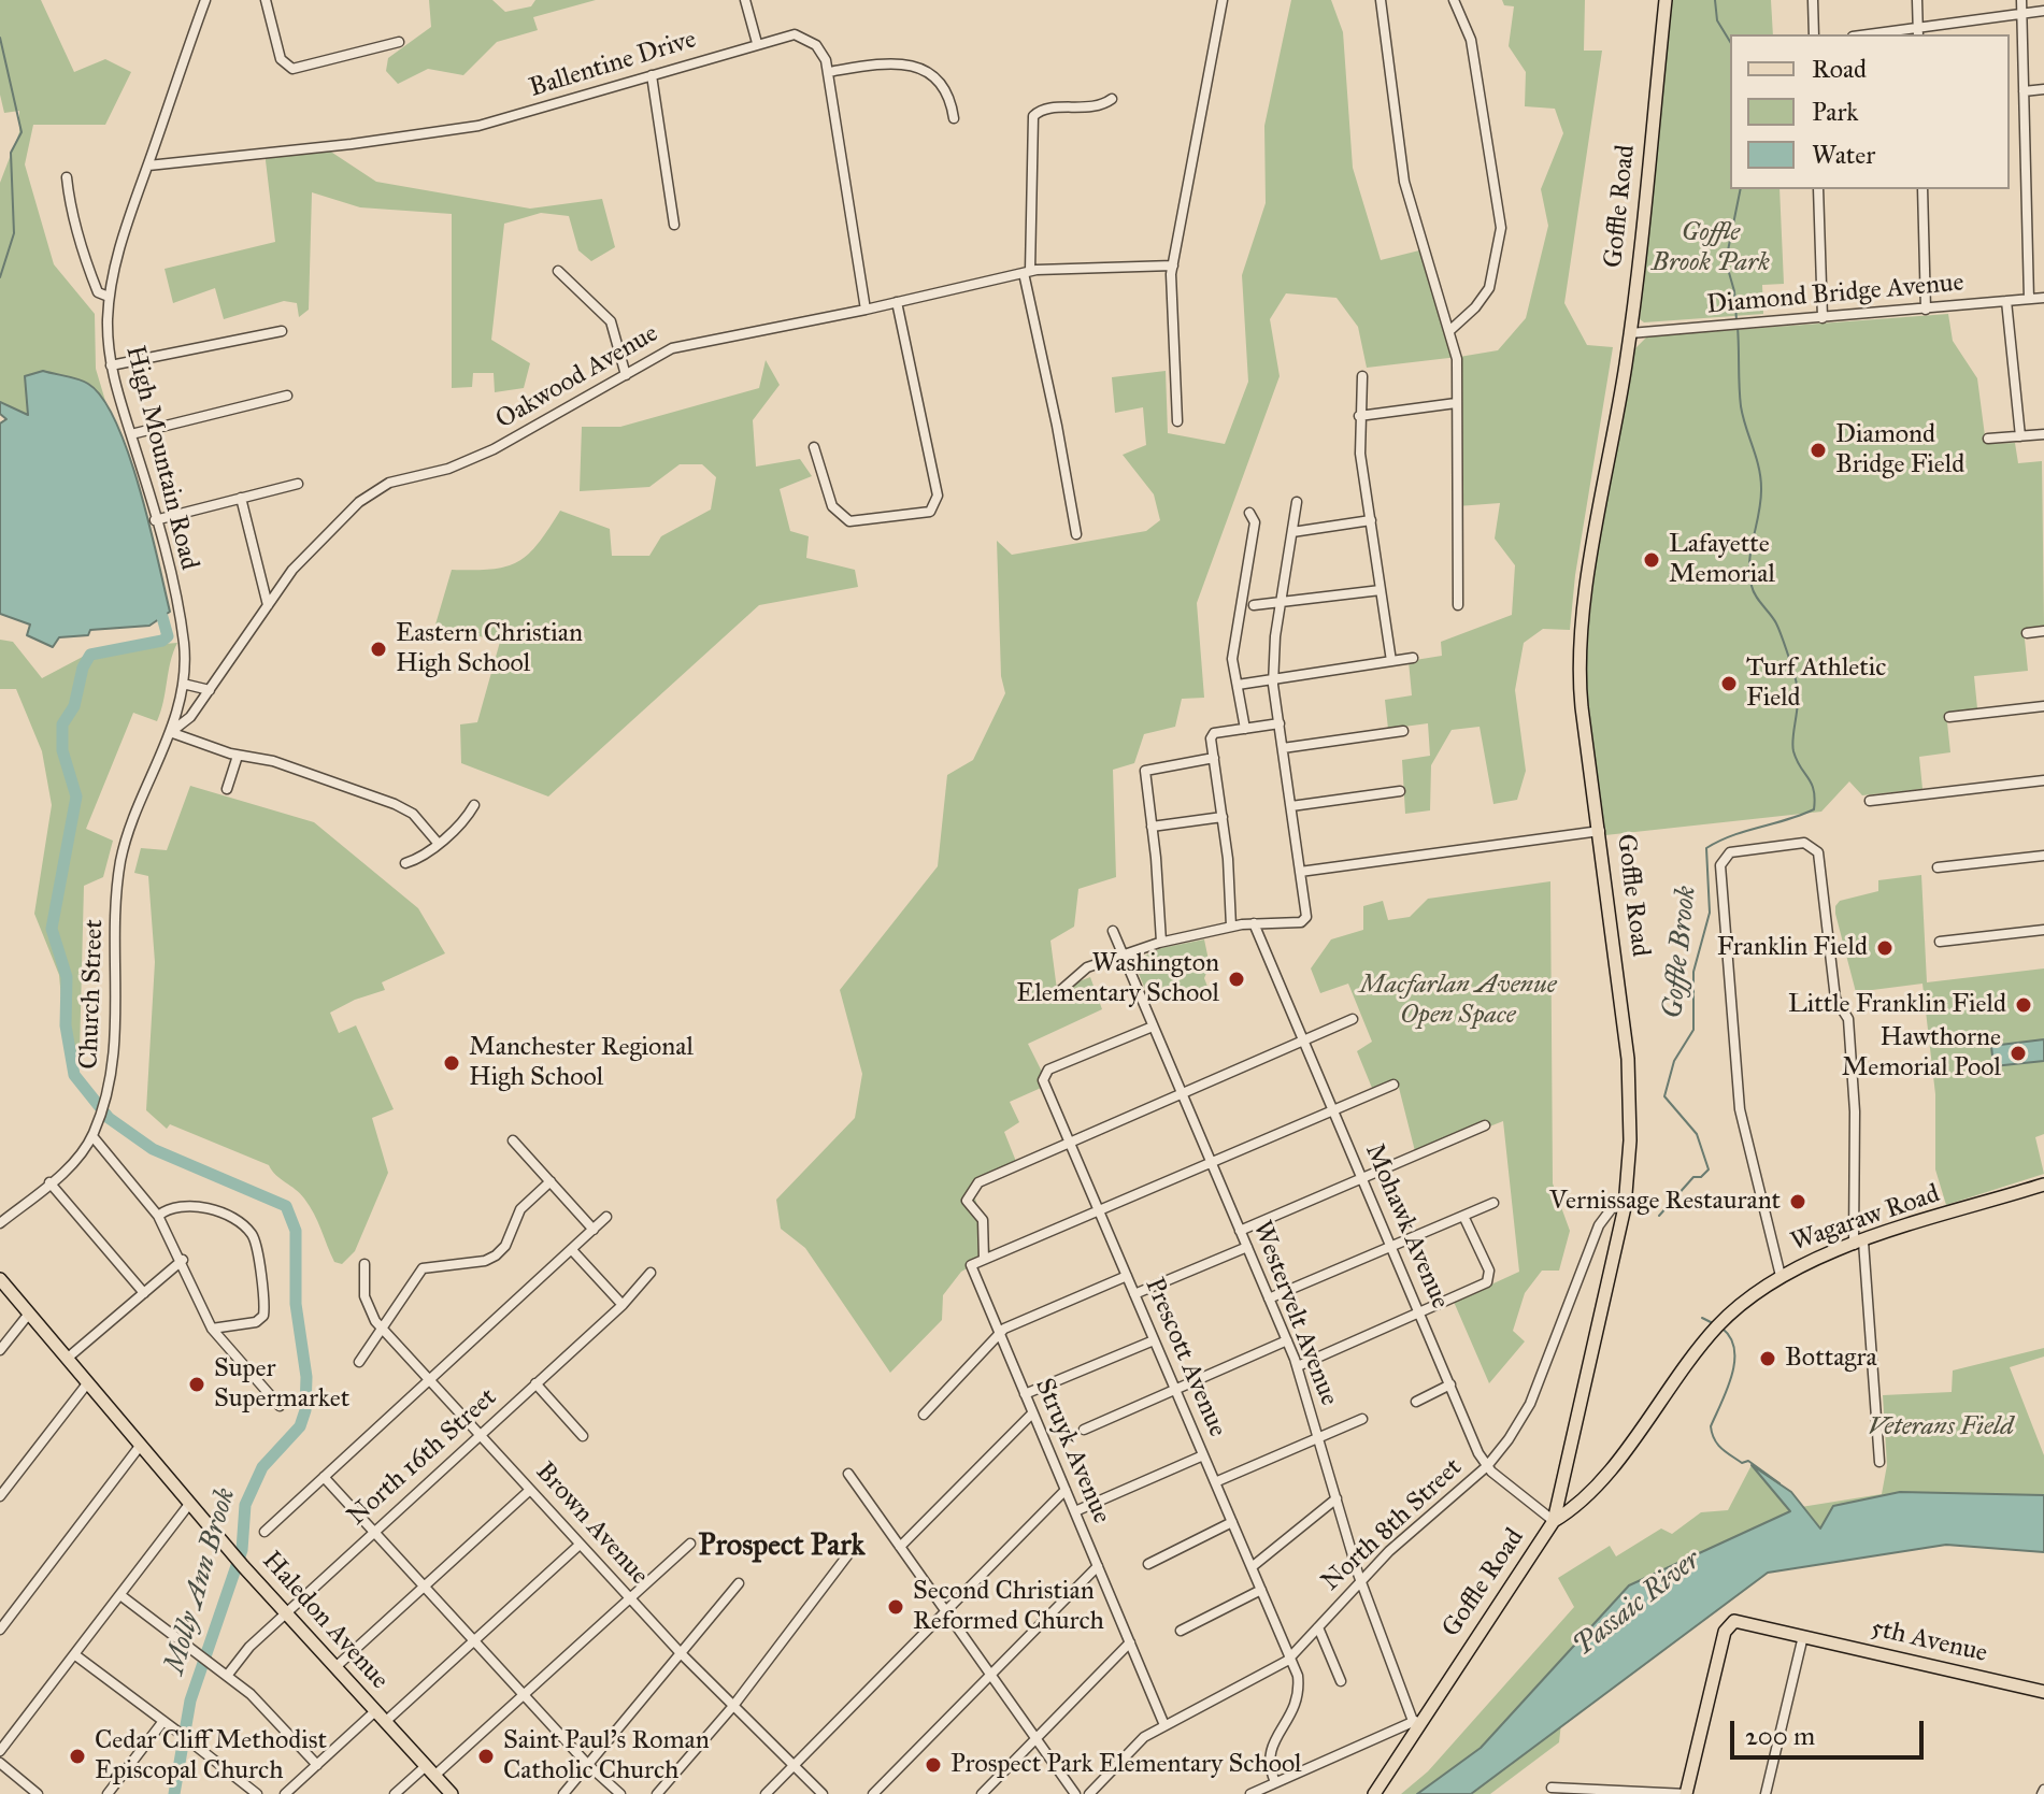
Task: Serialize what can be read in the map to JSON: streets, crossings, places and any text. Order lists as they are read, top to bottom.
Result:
{
  "streets": {
    "main road": [
      "Goffle Road",
      "Wagaraw Road",
      "Haledon Avenue",
      "5th Avenue"
    ],
    "street": [
      "Ballentine Drive",
      "Diamond Bridge Avenue",
      "Oakwood Avenue",
      "High Mountain Road",
      "Church Street",
      "Mohawk Avenue",
      "Westervelt Avenue",
      "Prescott Avenue",
      "Struyk Avenue",
      "North 16th Street",
      "Brown Avenue",
      "North 8th Street"
    ]
  },
  "crossings": [
    ["Ballentine Drive", "Oakwood Avenue"],
    ["Ballentine Drive", "High Mountain Road"],
    ["Goffle Road", "Diamond Bridge Avenue"],
    ["Goffle Road", "Wagaraw Road"],
    ["Goffle Road", "Mohawk Avenue"],
    ["Goffle Road", "Westervelt Avenue"],
    ["Goffle Road", "North 8th Street"],
    ["Oakwood Avenue", "High Mountain Road"],
    ["Oakwood Avenue", "Church Street"],
    ["High Mountain Road", "Church Street"],
    ["Wagaraw Road", "Mohawk Avenue"],
    ["Mohawk Avenue", "North 8th Street"],
    ["Westervelt Avenue", "Prescott Avenue"],
    ["Westervelt Avenue", "North 8th Street"],
    ["Prescott Avenue", "Struyk Avenue"],
    ["Prescott Avenue", "North 8th Street"],
    ["Struyk Avenue", "North 8th Street"],
    ["North 16th Street", "Brown Avenue"],
    ["North 16th Street", "Haledon Avenue"]
  ],
  "districts": ["Prospect Park"],
  "water": ["Goffle Brook", "Molly Ann Brook", "Passaic River"],
  "parks": ["Goffle Brook Park", "Macfarlan Avenue Open Space", "Veterans Field"],
  "places": [
    "Diamond Bridge Field",
    "Lafayette Memorial",
    "Eastern Christian High School",
    "Turf Athletic Field",
    "Franklin Field",
    "Washington Elementary School",
    "Little Franklin Field",
    "Hawthorne Memorial Pool",
    "Manchester Regional High School",
    "Vernissage Restaurant",
    "Bottagra",
    "Super Supermarket",
    "Second Christian Reformed Church",
    "Cedar Cliff Methodist Episcopal Church",
    "Saint Paul's Roman Catholic Church",
    "Prospect Park Elementary School"
  ],
  "legend": ["Road", "Park", "Water"],
  "scale_bar": "200 m"
}
